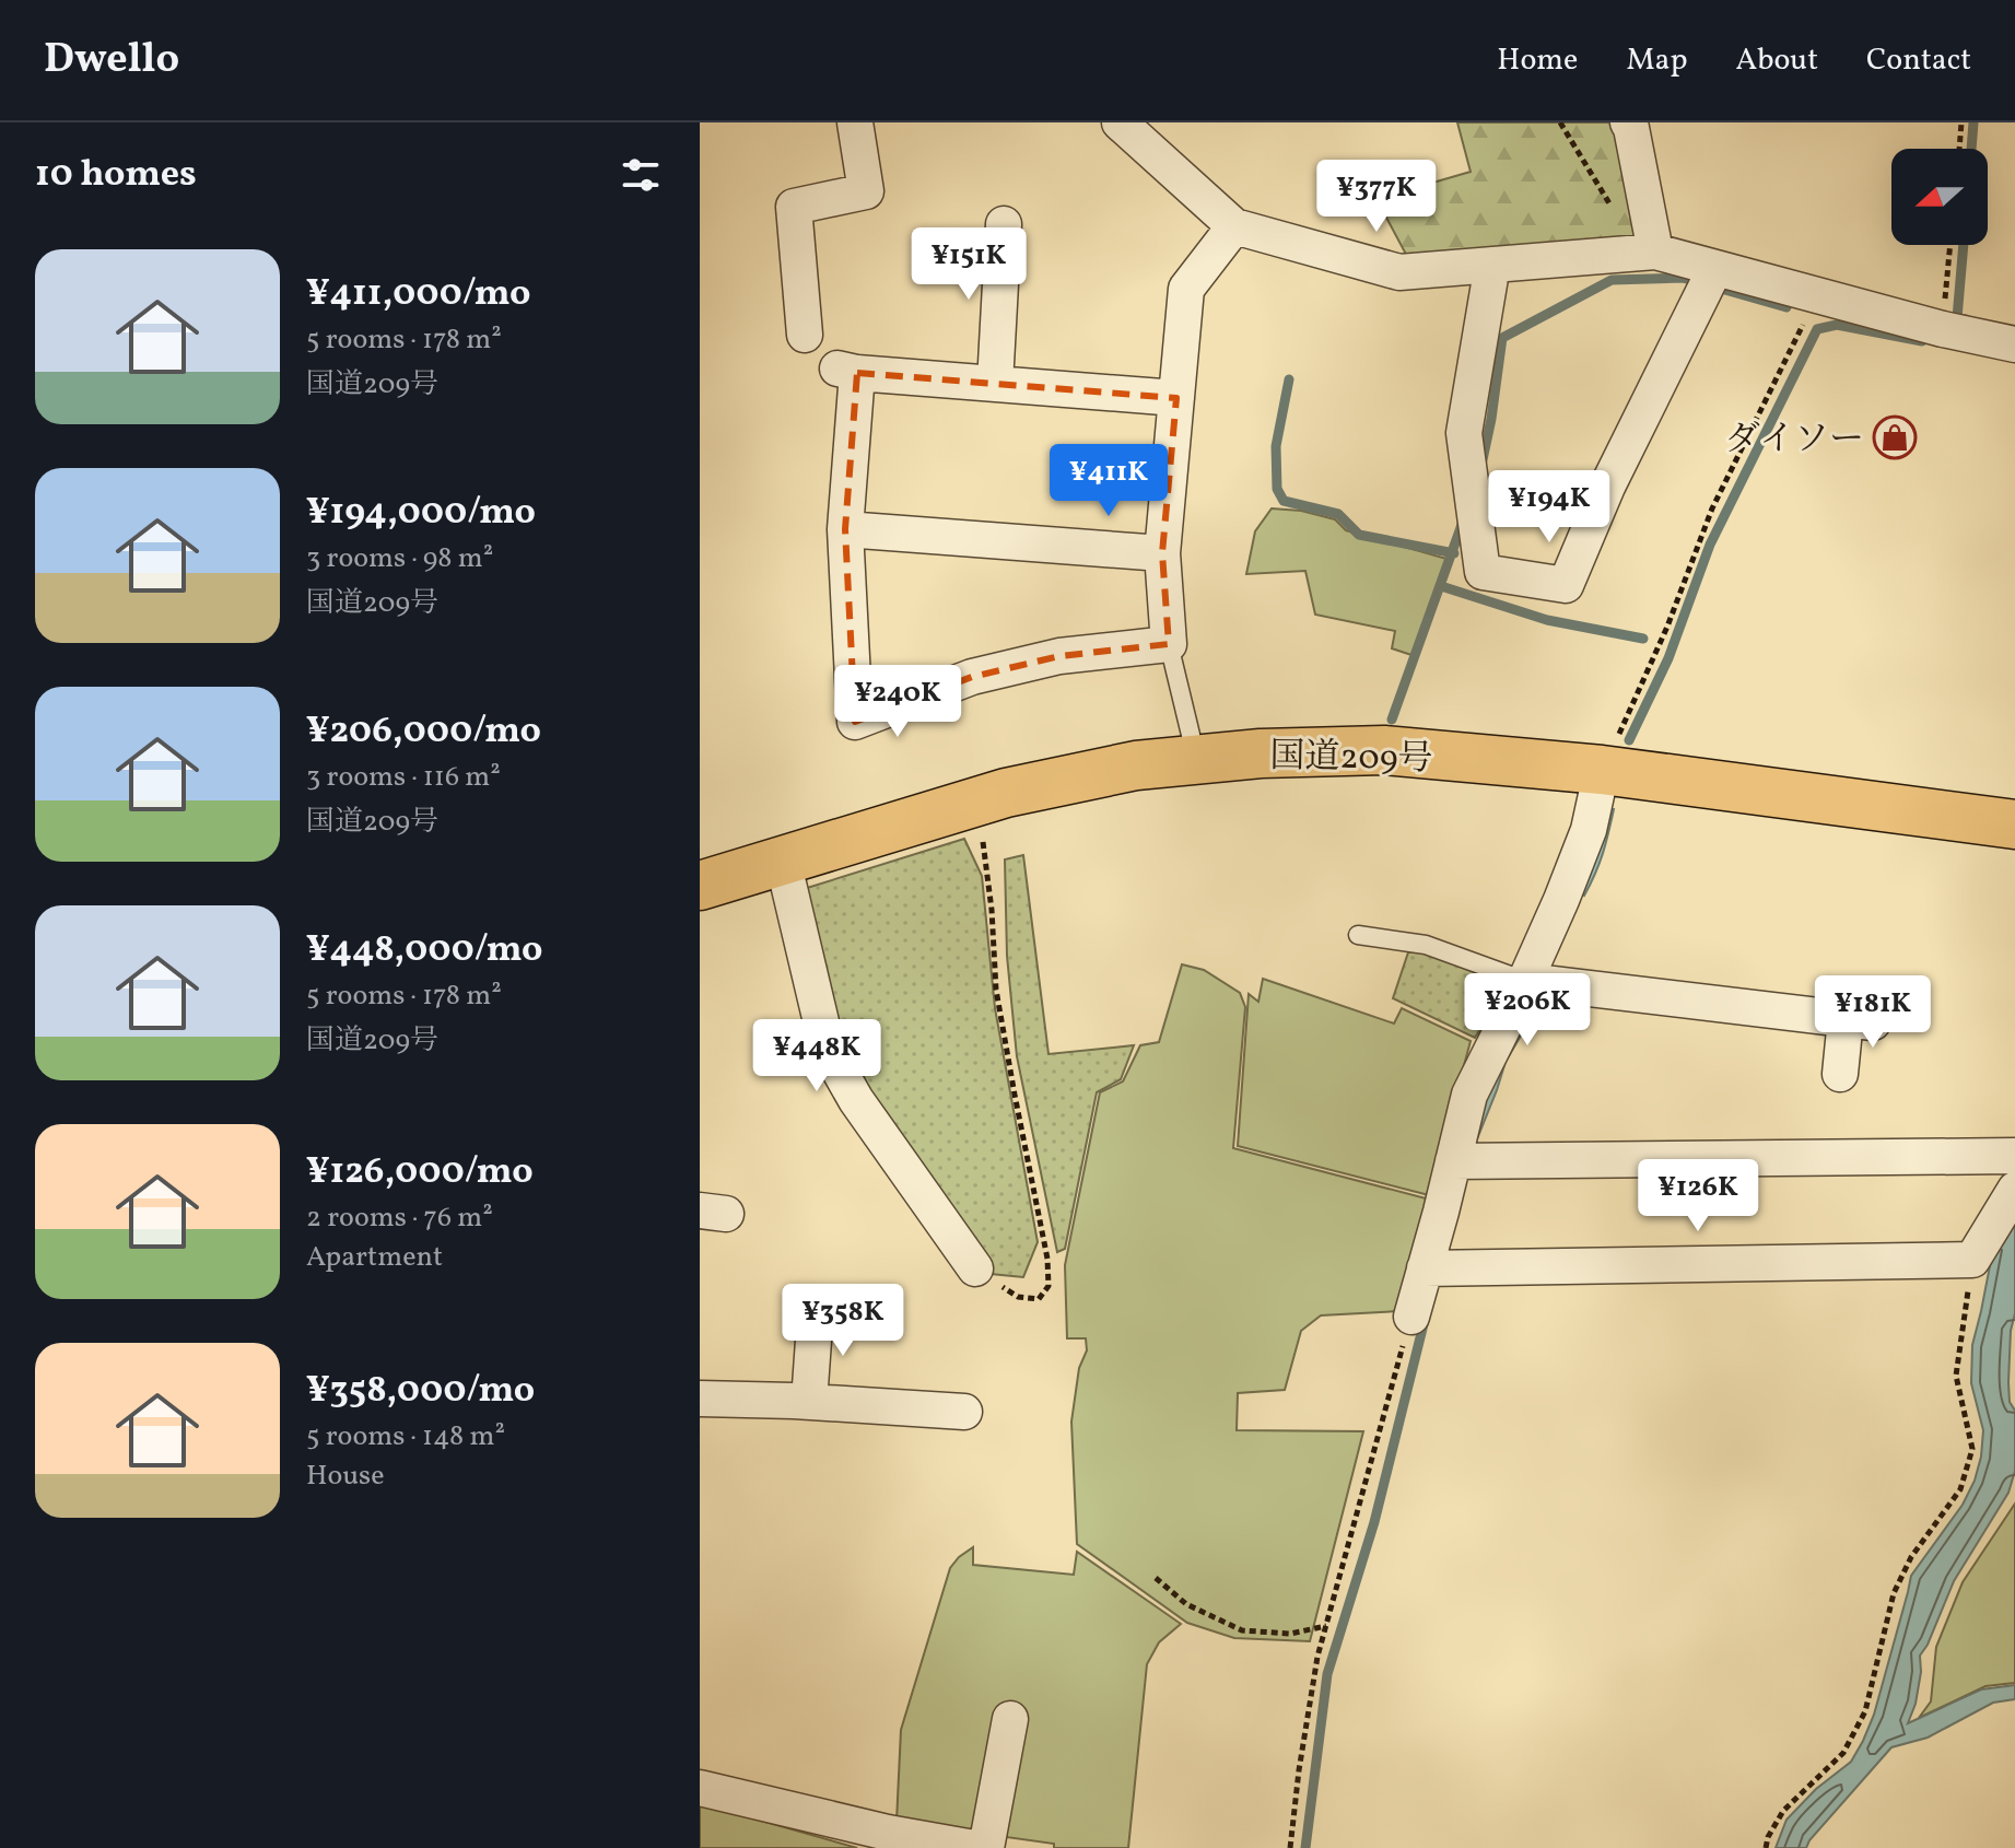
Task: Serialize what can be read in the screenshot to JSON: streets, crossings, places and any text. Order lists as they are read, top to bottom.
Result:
{
  "streets": {
    "highway": ["国道209号"]
  },
  "places": {
    "shop": ["ダイソー"]
  },
  "north": "left",
  "page": {
    "header": "Dwello",
    "nav": [
      "Home",
      "Map",
      "About",
      "Contact"
    ],
    "heading": "10 homes",
    "price": [
      "¥377K",
      "¥151K",
      "¥411K",
      "¥194K",
      "¥240K",
      "¥206K",
      "¥181K",
      "¥448K",
      "¥126K",
      "¥358K"
    ],
    "list": [
      {
        "name": "¥411,000/mo",
        "note": "5 rooms · 178 m² · 国道209号"
      },
      {
        "name": "¥194,000/mo",
        "note": "3 rooms · 98 m² · 国道209号"
      },
      {
        "name": "¥206,000/mo",
        "note": "3 rooms · 116 m² · 国道209号"
      },
      {
        "name": "¥448,000/mo",
        "note": "5 rooms · 178 m² · 国道209号"
      },
      {
        "name": "¥126,000/mo",
        "note": "2 rooms · 76 m² · Apartment"
      },
      {
        "name": "¥358,000/mo",
        "note": "5 rooms · 148 m² · House"
      }
    ]
  }
}
